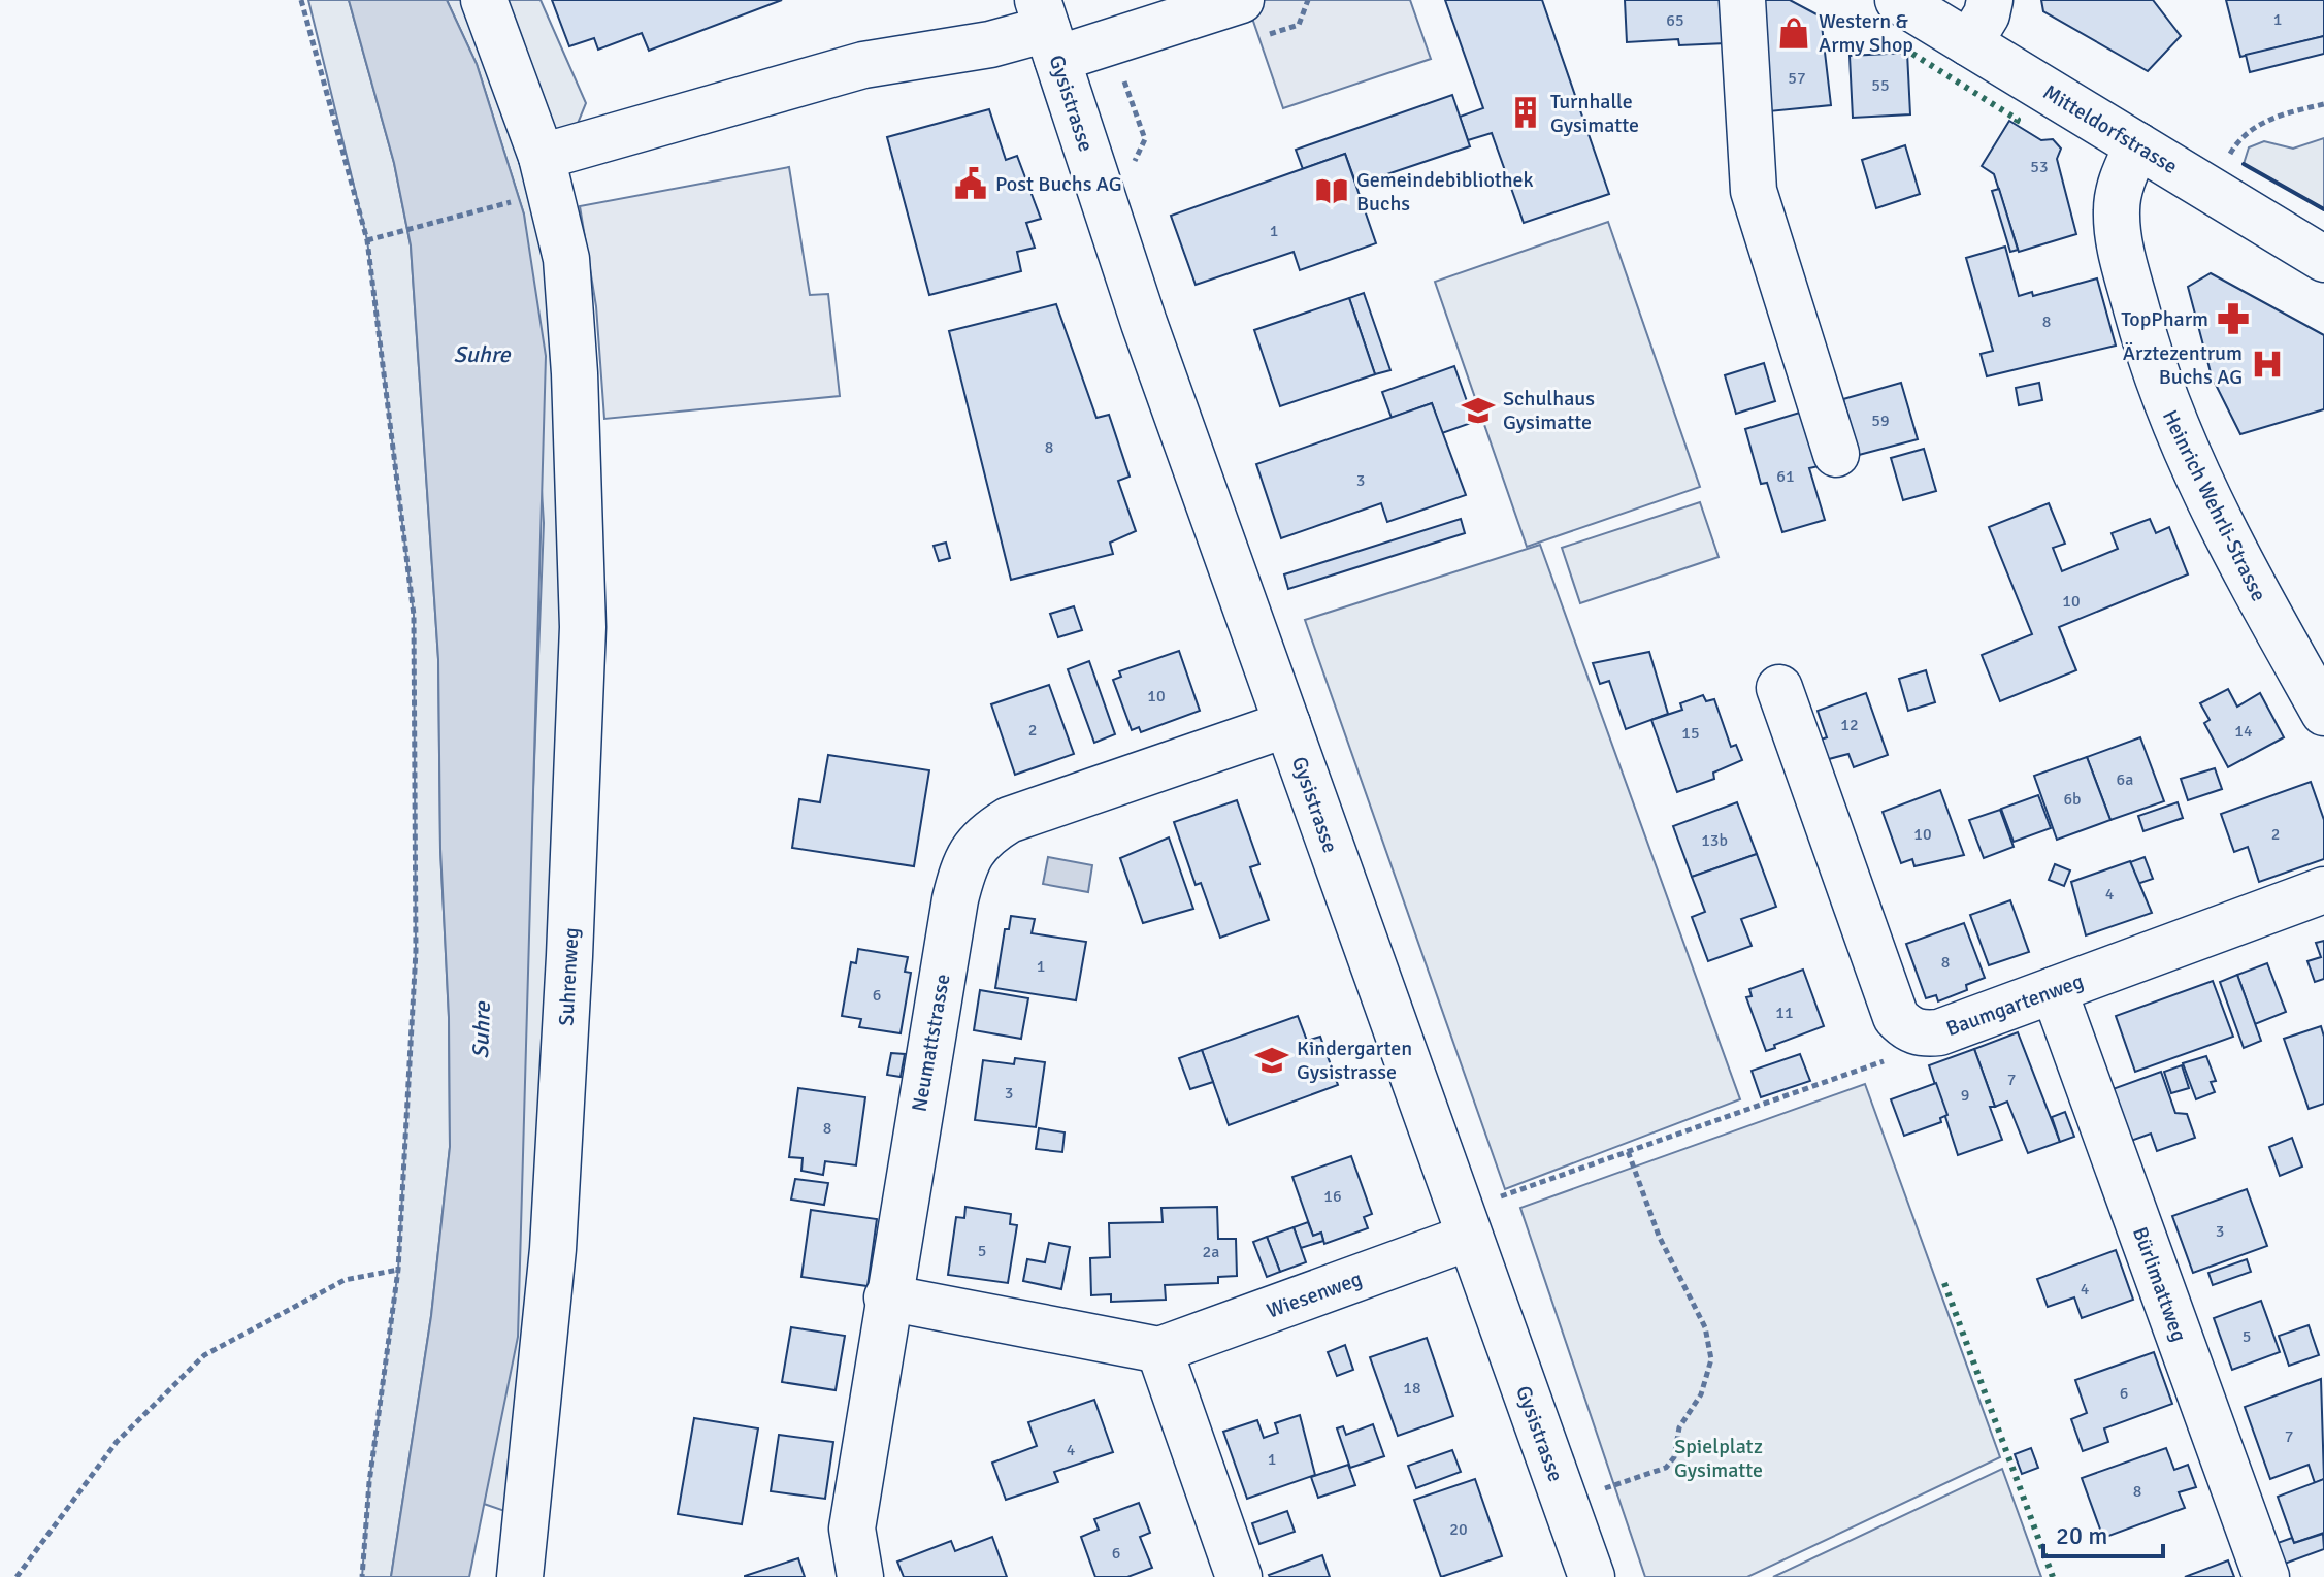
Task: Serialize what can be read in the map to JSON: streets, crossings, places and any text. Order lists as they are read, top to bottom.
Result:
{
  "streets": {
    "street": [
      "Gysistrasse",
      "Mitteldorfstrasse",
      "Heinrich Wehrli-Strasse",
      "Suhrenweg",
      "Baumgartenweg",
      "Neumattstrasse",
      "Bürlimattweg",
      "Wiesenweg"
    ]
  },
  "crossings": [
    ["Gysistrasse", "Suhrenweg"],
    ["Gysistrasse", "Neumattstrasse"],
    ["Gysistrasse", "Wiesenweg"],
    ["Mitteldorfstrasse", "Heinrich Wehrli-Strasse"],
    ["Baumgartenweg", "Bürlimattweg"]
  ],
  "water": ["Suhre"],
  "parks": ["Spielplatz Gysimatte"],
  "places": {
    "shop": ["Western & Army Shop"],
    "building": ["Turnhalle Gysimatte"],
    "public building": ["Post Buchs AG"],
    "library": ["Gemeindebibliothek Buchs"],
    "pharmacy": ["TopPharm"],
    "hospital": ["Ärztezentrum Buchs AG"],
    "school or university": ["Schulhaus Gysimatte", "Kindergarten Gysistrasse"]
  },
  "house_numbers": [
    "1",
    "65",
    "57",
    "55",
    "53",
    "1",
    "8",
    "59",
    "8",
    "61",
    "3",
    "10",
    "10",
    "12",
    "2",
    "14",
    "15",
    "6a",
    "6b",
    "10",
    "2",
    "13b",
    "4",
    "8",
    "1",
    "6",
    "11",
    "7",
    "3",
    "9",
    "8",
    "16",
    "3",
    "5",
    "2a",
    "4",
    "5",
    "18",
    "6",
    "7",
    "4",
    "1",
    "8",
    "20",
    "6"
  ],
  "scale_bar": "20 m"
}
